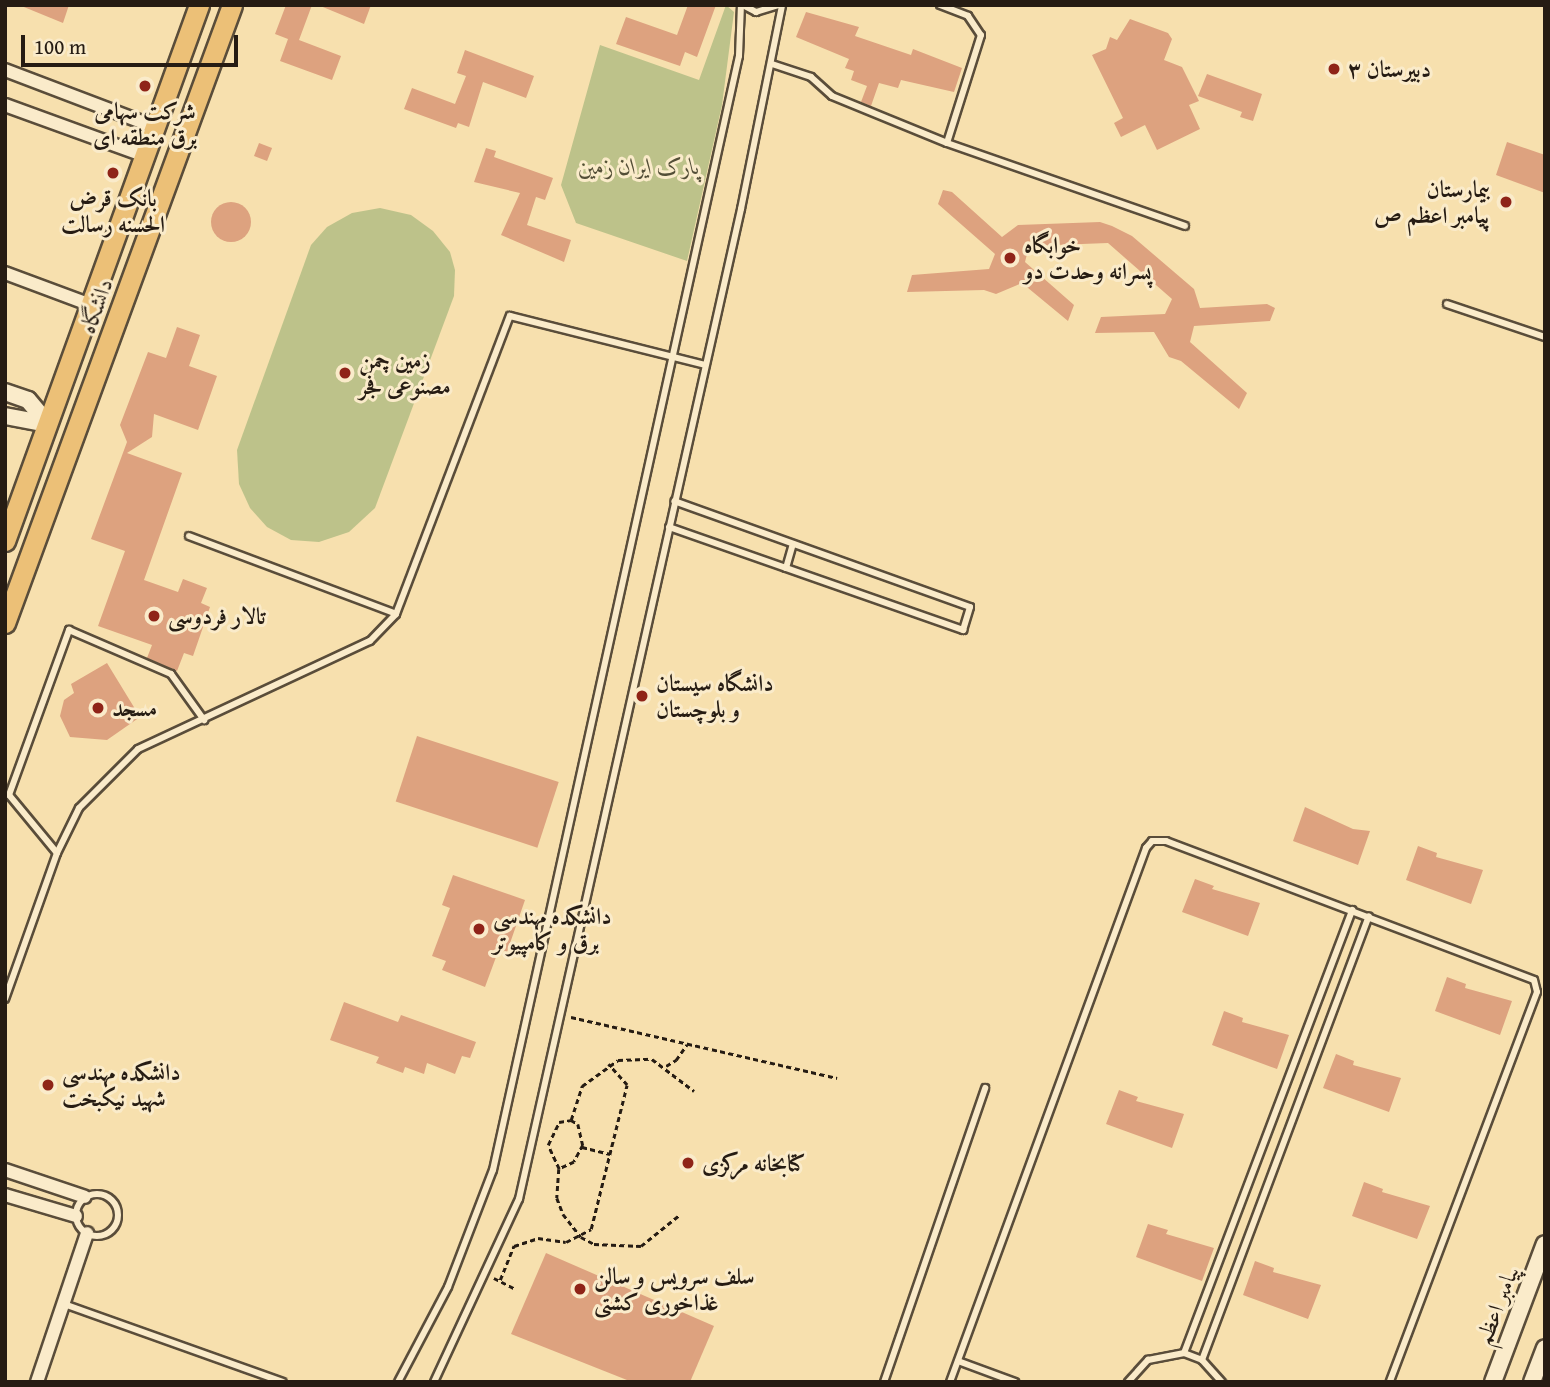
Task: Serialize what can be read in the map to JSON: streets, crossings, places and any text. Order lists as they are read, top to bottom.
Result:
{
  "streets": {
    "main road": ["دانشگاه", "پیامبر اعظم"]
  },
  "parks": ["پارک ایران زمین"],
  "places": [
    "دبیرستان ۳",
    "شرکت سهامی برق منطقه ای",
    "بانک قرض الحسنه رسالت",
    "بیمارستان پیامبر اعظم ص",
    "خوابگاه پسرانه وحدت دو",
    "زمین چمن مصنوعی فجر",
    "تالار فردوسی",
    "دانشگاه سیستان و بلوچستان",
    "مسجد",
    "دانشکده مهندسی برق و کامپیوتر",
    "دانشکده مهندسی شهید نیکبخت",
    "کتابخانه مرکزی",
    "سلف سرویس و سالن غذاخوری کشتی"
  ],
  "scale_bar": "100 m"
}
